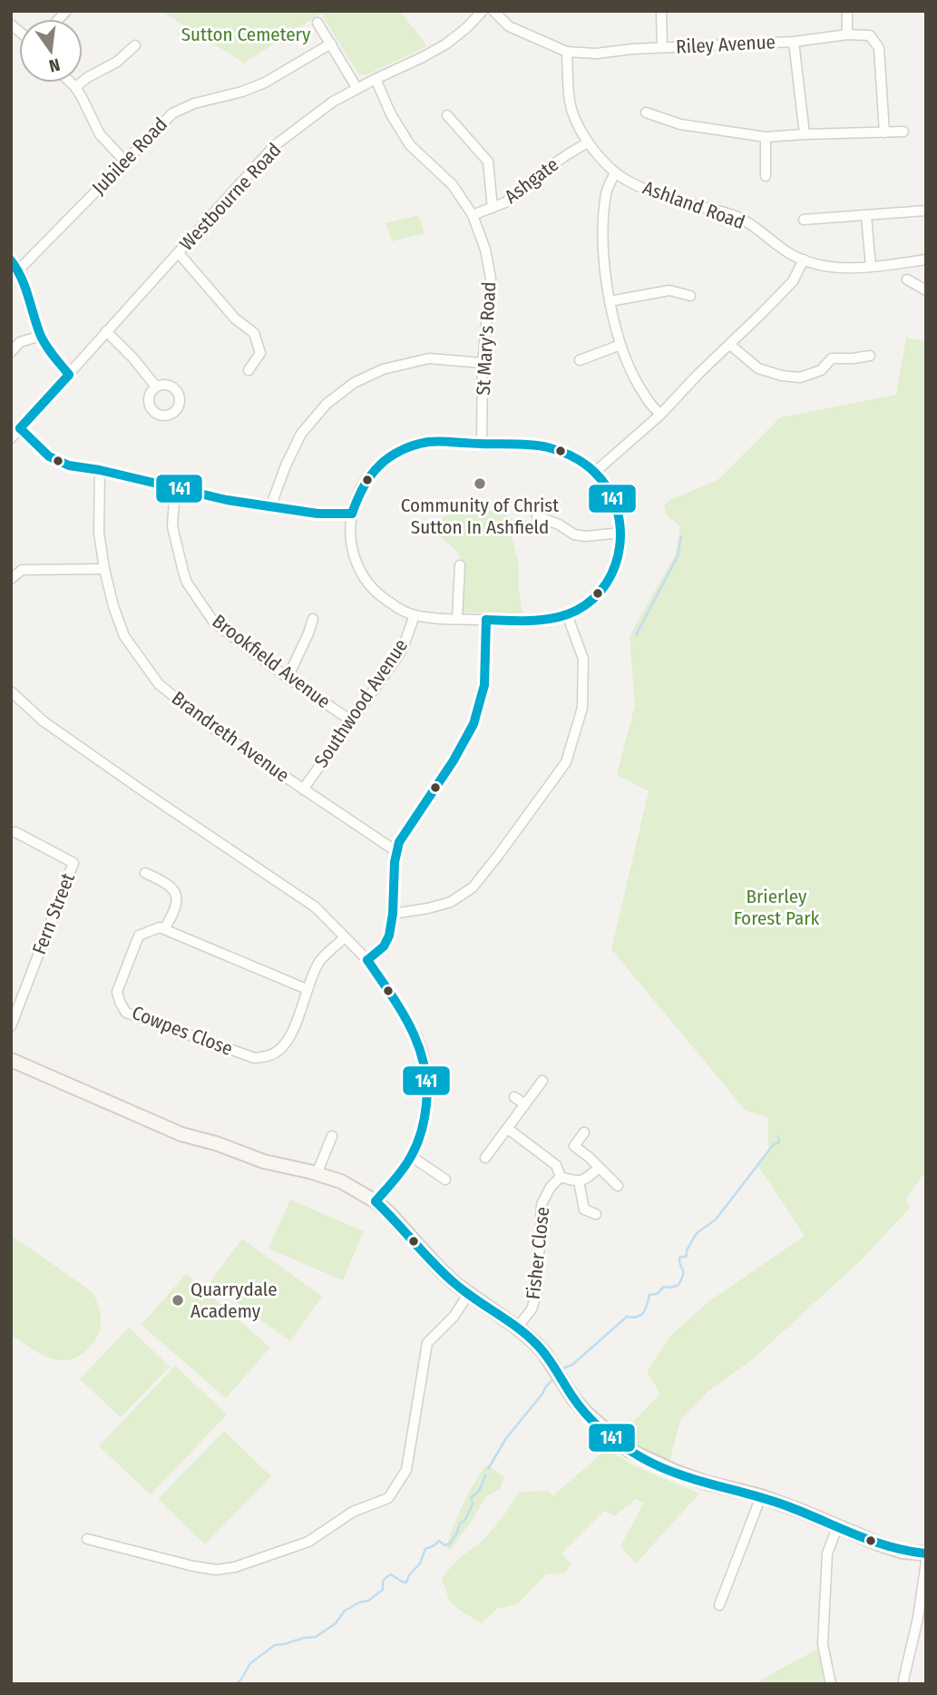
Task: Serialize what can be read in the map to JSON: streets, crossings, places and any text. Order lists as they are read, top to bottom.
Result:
{
  "streets": {
    "street": [
      "Riley Avenue",
      "Jubilee Road",
      "Ashgate",
      "Westbourne Road",
      "Ashland Road",
      "St Mary's Road",
      "Brookfield Avenue",
      "Southwood Avenue",
      "Brandreth Avenue",
      "Fern Street",
      "Cowpes Close",
      "Fisher Close"
    ]
  },
  "crossings": [
    ["Riley Avenue", "Ashland Road"],
    ["Ashgate", "Ashland Road"],
    ["Ashgate", "St Mary's Road"],
    ["Westbourne Road", "St Mary's Road"],
    ["Brookfield Avenue", "Southwood Avenue"],
    ["Southwood Avenue", "Brandreth Avenue"]
  ],
  "parks": ["Sutton Cemetery", "Brierley Forest Park"],
  "places": ["Community of Christ Sutton In Ashfield", "Quarrydale Academy"],
  "lines": ["transit line 141"],
  "north": "bottom"
}
